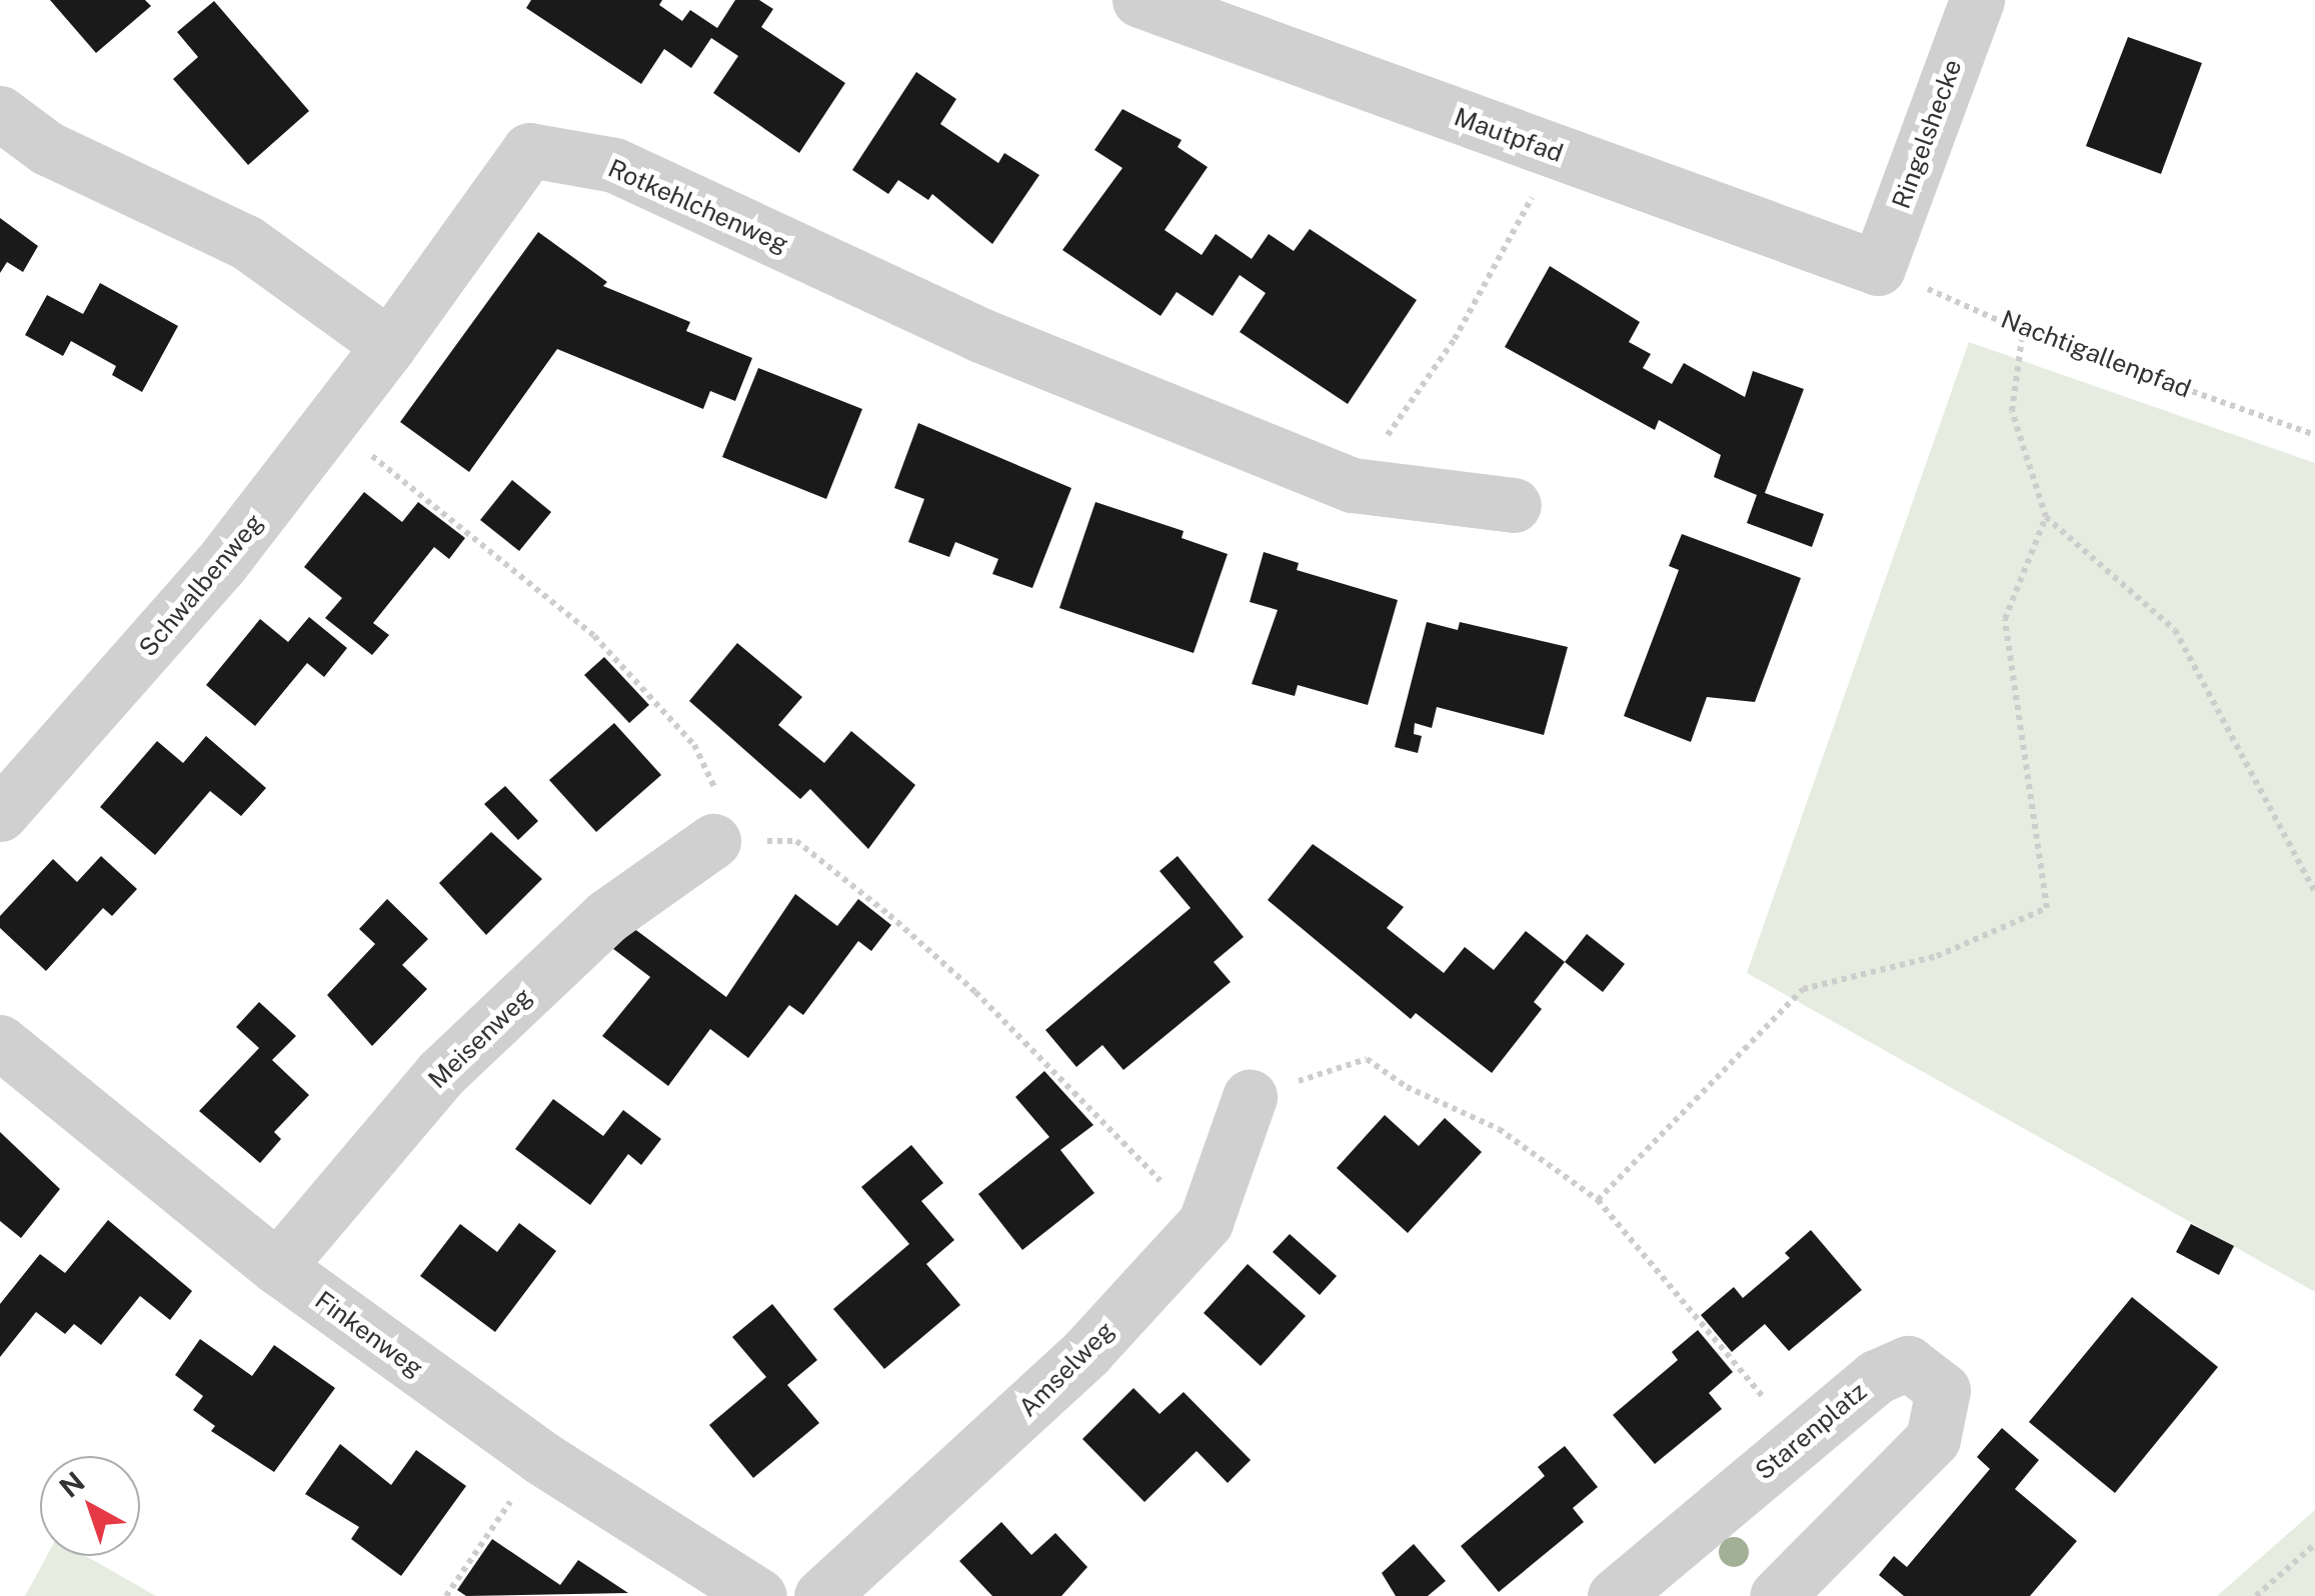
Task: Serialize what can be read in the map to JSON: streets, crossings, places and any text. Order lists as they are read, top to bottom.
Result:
{
  "streets": {
    "street": [
      "Ringelshecke",
      "Mautpfad",
      "Rotkehlchenweg",
      "Schwalbenweg",
      "Meisenweg",
      "Finkenweg",
      "Amselweg",
      "Starenplatz"
    ],
    "path": ["Nachtigallenpfad"]
  },
  "crossings": [
    ["Ringelshecke", "Mautpfad"],
    ["Ringelshecke", "Nachtigallenpfad"],
    ["Mautpfad", "Nachtigallenpfad"],
    ["Rotkehlchenweg", "Schwalbenweg"],
    ["Meisenweg", "Finkenweg"]
  ],
  "north": "top left"
}
